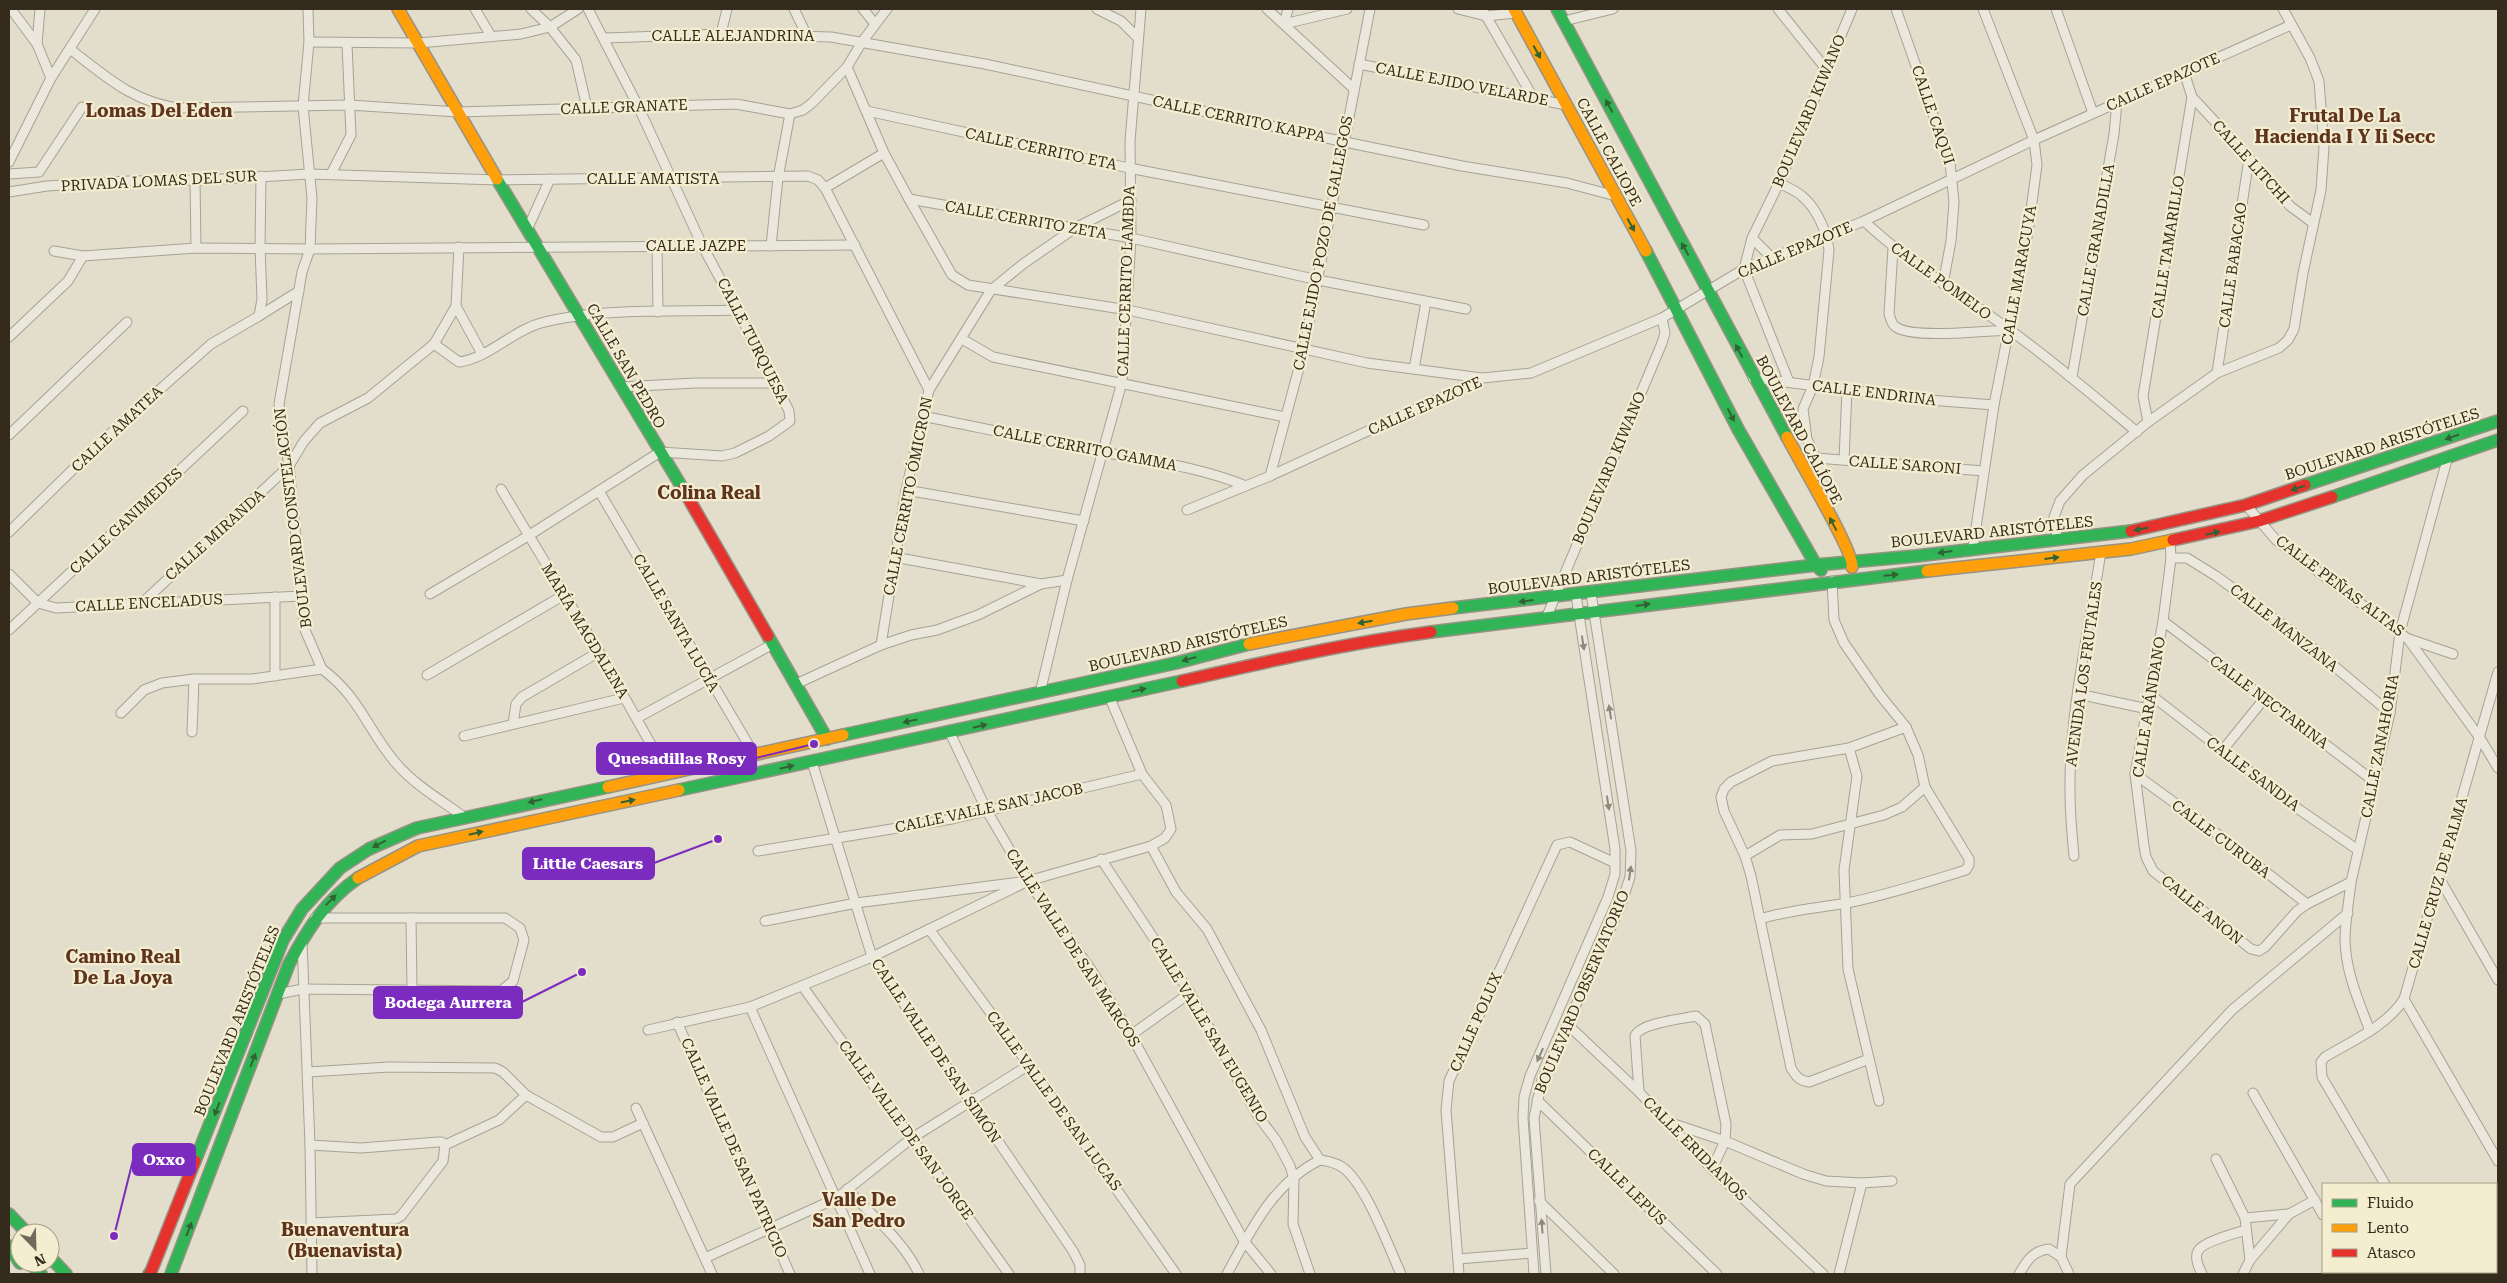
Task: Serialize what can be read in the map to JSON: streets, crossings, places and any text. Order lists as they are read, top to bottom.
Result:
{
  "streets": {
    "street": [
      "CALLE ALEJANDRINA",
      "CALLE EPAZOTE",
      "CALLE EJIDO VELARDE",
      "CALLE GRANATE",
      "BOULEVARD KIWANO",
      "CALLE CAQUI",
      "CALLE CERRITO KAPPA",
      "CALLE CERRITO ETA",
      "CALLE CALIOPE",
      "CALLE LITCHI",
      "CALLE AMATISTA",
      "PRIVADA LOMAS DEL SUR",
      "CALLE CERRITO ZETA",
      "CALLE GRANADILLA",
      "CALLE EJIDO POZO DE GALLEGOS",
      "CALLE JAZPE",
      "CALLE TAMARILLO",
      "CALLE BABACAO",
      "CALLE MARACUYA",
      "CALLE CERRITO LAMBDA",
      "CALLE POMELO",
      "CALLE TURQUESA",
      "CALLE SAN PEDRO",
      "CALLE ENDRINA",
      "CALLE AMATEA",
      "BOULEVARD CALÍOPE",
      "BOULEVARD ARISTÓTELES",
      "CALLE CERRITO GAMMA",
      "CALLE SARONI",
      "CALLE CERRITO ÓMICRON",
      "BOULEVARD CONSTELACIÓN",
      "CALLE GANIMEDES",
      "CALLE MIRANDA",
      "CALLE PEÑAS ALTAS",
      "CALLE ENCELADUS",
      "CALLE SANTA LUCÍA",
      "CALLE MANZANA",
      "MARÍA MAGDALENA",
      "AVENIDA LOS FRUTALES",
      "CALLE NECTARINA",
      "CALLE ARÁNDANO",
      "CALLE ZANAHORIA",
      "CALLE SANDIA",
      "CALLE VALLE SAN JACOB",
      "CALLE CURUBA",
      "CALLE CRUZ DE PALMA",
      "CALLE ANON",
      "CALLE VALLE DE SAN MARCOS",
      "BOULEVARD OBSERVATORIO",
      "CALLE POLUX",
      "CALLE VALLE SAN EUGENIO",
      "CALLE VALLE DE SAN SIMÓN",
      "CALLE VALLE DE SAN LUCAS",
      "CALLE VALLE DE SAN JORGE",
      "CALLE VALLE DE SAN PATRICIO",
      "CALLE ERIDIANOS",
      "CALLE LEPUS"
    ]
  },
  "crossings": [
    ["CALLE ALEJANDRINA", "CALLE CERRITO KAPPA"],
    ["CALLE ALEJANDRINA", "CALLE TURQUESA"],
    ["CALLE EPAZOTE", "BOULEVARD KIWANO"],
    ["CALLE EPAZOTE", "CALLE CAQUI"],
    ["CALLE EPAZOTE", "CALLE CALIOPE"],
    ["CALLE EPAZOTE", "CALLE GRANADILLA"],
    ["CALLE EPAZOTE", "CALLE EJIDO POZO DE GALLEGOS"],
    ["CALLE EPAZOTE", "CALLE TAMARILLO"],
    ["CALLE EPAZOTE", "CALLE MARACUYA"],
    ["CALLE EPAZOTE", "CALLE POMELO"],
    ["CALLE EPAZOTE", "BOULEVARD CALÍOPE"],
    ["CALLE EPAZOTE", "CALLE CERRITO GAMMA"],
    ["CALLE EJIDO VELARDE", "CALLE CALIOPE"],
    ["CALLE EJIDO VELARDE", "CALLE EJIDO POZO DE GALLEGOS"],
    ["CALLE GRANATE", "CALLE TURQUESA"],
    ["CALLE GRANATE", "CALLE SAN PEDRO"],
    ["CALLE GRANATE", "BOULEVARD CONSTELACIÓN"],
    ["BOULEVARD KIWANO", "BOULEVARD ARISTÓTELES"],
    ["CALLE CAQUI", "CALLE POMELO"],
    ["CALLE CERRITO KAPPA", "CALLE CALIOPE"],
    ["CALLE CERRITO KAPPA", "CALLE EJIDO POZO DE GALLEGOS"],
    ["CALLE CERRITO KAPPA", "CALLE CERRITO LAMBDA"],
    ["CALLE CERRITO ETA", "CALLE EJIDO POZO DE GALLEGOS"],
    ["CALLE CERRITO ETA", "CALLE CERRITO LAMBDA"],
    ["CALLE CALIOPE", "BOULEVARD CALÍOPE"],
    ["CALLE LITCHI", "CALLE TAMARILLO"],
    ["CALLE LITCHI", "CALLE BABACAO"],
    ["CALLE AMATISTA", "PRIVADA LOMAS DEL SUR"],
    ["CALLE AMATISTA", "CALLE TURQUESA"],
    ["CALLE AMATISTA", "CALLE SAN PEDRO"],
    ["PRIVADA LOMAS DEL SUR", "BOULEVARD CONSTELACIÓN"],
    ["CALLE CERRITO ZETA", "CALLE EJIDO POZO DE GALLEGOS"],
    ["CALLE CERRITO ZETA", "CALLE CERRITO LAMBDA"],
    ["CALLE CERRITO ZETA", "CALLE CERRITO ÓMICRON"],
    ["CALLE GRANADILLA", "CALLE POMELO"],
    ["CALLE JAZPE", "CALLE TURQUESA"],
    ["CALLE JAZPE", "CALLE SAN PEDRO"],
    ["CALLE JAZPE", "BOULEVARD CONSTELACIÓN"],
    ["CALLE MARACUYA", "CALLE POMELO"],
    ["CALLE MARACUYA", "CALLE ENDRINA"],
    ["CALLE MARACUYA", "BOULEVARD ARISTÓTELES"],
    ["CALLE MARACUYA", "CALLE SARONI"],
    ["CALLE CERRITO LAMBDA", "BOULEVARD ARISTÓTELES"],
    ["CALLE CERRITO LAMBDA", "CALLE CERRITO GAMMA"],
    ["CALLE CERRITO LAMBDA", "CALLE CERRITO ÓMICRON"],
    ["CALLE TURQUESA", "CALLE SAN PEDRO"],
    ["CALLE SAN PEDRO", "BOULEVARD ARISTÓTELES"],
    ["CALLE ENDRINA", "BOULEVARD CALÍOPE"],
    ["CALLE AMATEA", "BOULEVARD CONSTELACIÓN"],
    ["BOULEVARD CALÍOPE", "BOULEVARD ARISTÓTELES"],
    ["BOULEVARD CALÍOPE", "CALLE SARONI"],
    ["BOULEVARD ARISTÓTELES", "CALLE PEÑAS ALTAS"],
    ["BOULEVARD ARISTÓTELES", "CALLE SANTA LUCÍA"],
    ["BOULEVARD ARISTÓTELES", "MARÍA MAGDALENA"],
    ["BOULEVARD ARISTÓTELES", "AVENIDA LOS FRUTALES"],
    ["BOULEVARD ARISTÓTELES", "CALLE ARÁNDANO"],
    ["BOULEVARD ARISTÓTELES", "CALLE ZANAHORIA"],
    ["BOULEVARD ARISTÓTELES", "CALLE VALLE DE SAN MARCOS"],
    ["BOULEVARD ARISTÓTELES", "BOULEVARD OBSERVATORIO"],
    ["BOULEVARD ARISTÓTELES", "CALLE VALLE DE SAN SIMÓN"],
    ["CALLE CERRITO GAMMA", "CALLE CERRITO ÓMICRON"],
    ["BOULEVARD CONSTELACIÓN", "CALLE MIRANDA"],
    ["BOULEVARD CONSTELACIÓN", "CALLE ENCELADUS"],
    ["CALLE GANIMEDES", "CALLE ENCELADUS"],
    ["CALLE MIRANDA", "CALLE ENCELADUS"],
    ["CALLE PEÑAS ALTAS", "CALLE ZANAHORIA"],
    ["CALLE PEÑAS ALTAS", "CALLE CRUZ DE PALMA"],
    ["CALLE MANZANA", "CALLE ARÁNDANO"],
    ["CALLE MANZANA", "CALLE ZANAHORIA"],
    ["CALLE NECTARINA", "CALLE ARÁNDANO"],
    ["CALLE NECTARINA", "CALLE ZANAHORIA"],
    ["CALLE ARÁNDANO", "CALLE SANDIA"],
    ["CALLE ARÁNDANO", "CALLE CURUBA"],
    ["CALLE ARÁNDANO", "CALLE ANON"],
    ["CALLE ZANAHORIA", "CALLE SANDIA"],
    ["CALLE ZANAHORIA", "CALLE CRUZ DE PALMA"],
    ["CALLE VALLE SAN JACOB", "CALLE VALLE DE SAN MARCOS"],
    ["CALLE VALLE SAN JACOB", "CALLE VALLE DE SAN SIMÓN"],
    ["CALLE CURUBA", "CALLE ANON"],
    ["BOULEVARD OBSERVATORIO", "CALLE POLUX"],
    ["BOULEVARD OBSERVATORIO", "CALLE ERIDIANOS"],
    ["BOULEVARD OBSERVATORIO", "CALLE LEPUS"]
  ],
  "districts": [
    "Lomas Del Eden",
    "Frutal De La Hacienda I Y Ii Secc",
    "Colina Real",
    "Camino Real De La Joya",
    "Valle De San Pedro",
    "Buenaventura (Buenavista)"
  ],
  "places": [
    "Quesadillas Rosy",
    "Little Caesars",
    "Bodega Aurrera",
    "Oxxo"
  ],
  "legend": ["Fluido", "Lento", "Atasco"],
  "north": "bottom right"
}
